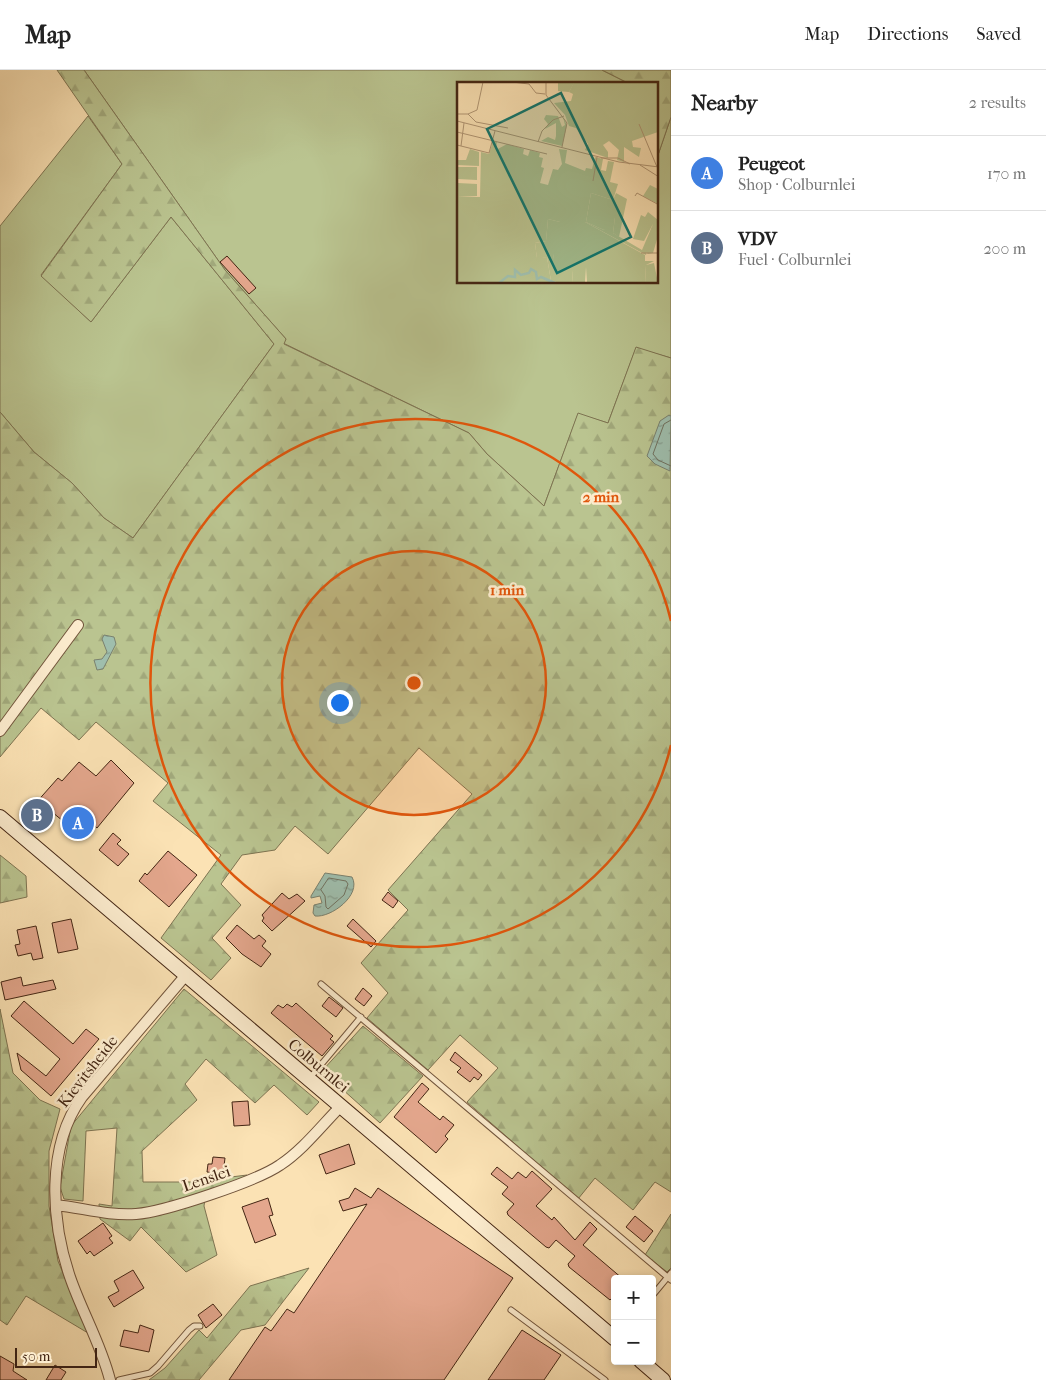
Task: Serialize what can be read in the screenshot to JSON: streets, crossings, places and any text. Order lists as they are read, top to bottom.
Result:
{
  "streets": {
    "street": ["Colburnlei", "Kievitsheide", "Lenslei"]
  },
  "crossings": [
    ["Colburnlei", "Kievitsheide"],
    ["Colburnlei", "Lenslei"],
    ["Kievitsheide", "Lenslei"]
  ],
  "scale_bar": "50 m",
  "page": {
    "header": "Map",
    "nav": ["Map", "Directions", "Saved"],
    "heading": ["Nearby", "2 results"],
    "list": [
      {
        "mark": "A",
        "name": "Peugeot",
        "note": "Shop · Colburnlei",
        "value": "170 m"
      },
      {
        "mark": "B",
        "name": "VDV",
        "note": "Fuel · Colburnlei",
        "value": "200 m"
      }
    ],
    "pins": ["B", "A"],
    "map_buttons": ["+", "−"],
    "scale": "50 m"
  },
  "rings": ["2 min", "1 min"]
}
